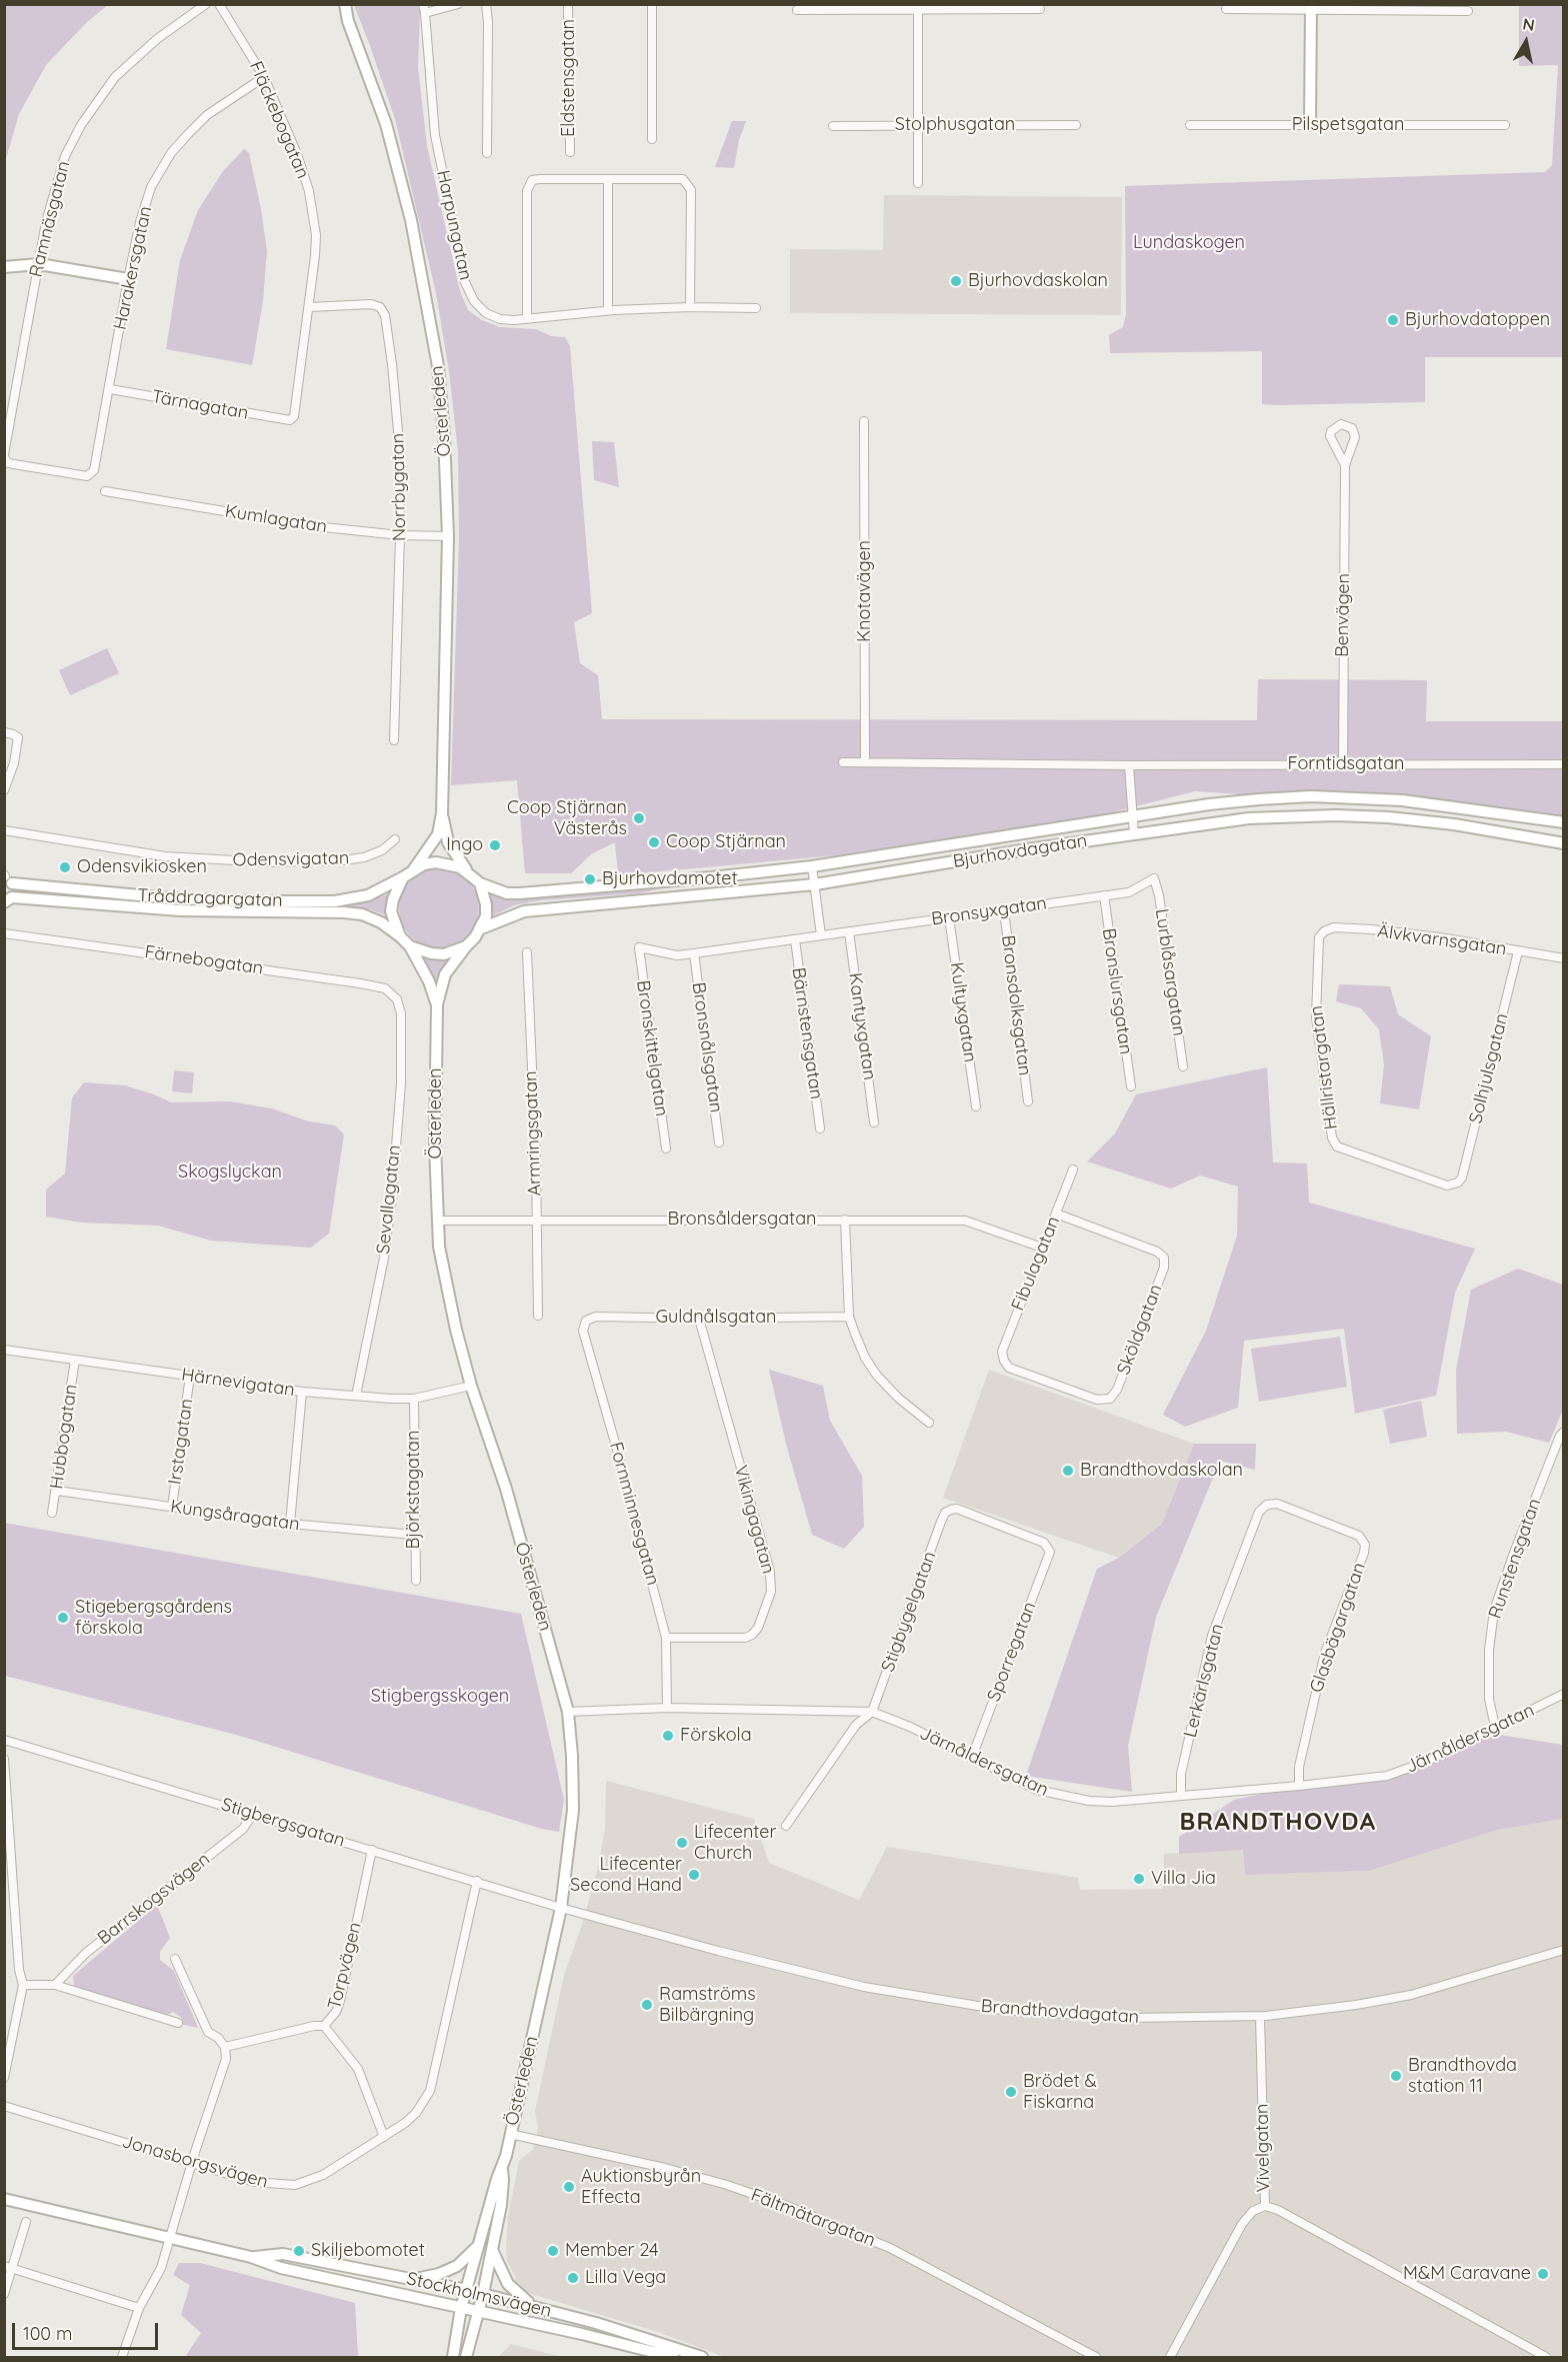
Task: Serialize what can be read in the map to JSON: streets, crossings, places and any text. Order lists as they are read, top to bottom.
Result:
{
  "streets": {
    "main road": [
      "Österleden",
      "Bjurhovdagatan",
      "Tråddragargatan",
      "Stockholmsvägen"
    ],
    "street": [
      "Eldstensgatan",
      "Fläckebogatan",
      "Stolphusgatan",
      "Pilspetsgatan",
      "Ramnäsgatan",
      "Harpungatan",
      "Harakersgatan",
      "Tärnagatan",
      "Norrbygatan",
      "Kumlagatan",
      "Knotavägen",
      "Benvägen",
      "Forntidsgatan",
      "Odensvigatan",
      "Bronsyxgatan",
      "Älvkvarnsgatan",
      "Färnebogatan",
      "Lurblåsargatan",
      "Bronslursgatan",
      "Bronsdolksgatan",
      "Kultyxgatan",
      "Kantyxgatan",
      "Bärnstensgatan",
      "Bronsnålsgatan",
      "Bronskittelgatan",
      "Hällristargatan",
      "Solhjulsgatan",
      "Armringsgatan",
      "Sevallagatan",
      "Bronsåldersgatan",
      "Fibulagatan",
      "Guldnålsgatan",
      "Sköldgatan",
      "Härnevigatan",
      "Hubbogatan",
      "Irstagatan",
      "Björkstagatan",
      "Fornminnesgatan",
      "Kungsåragatan",
      "Vikingagatan",
      "Runstensgatan",
      "Stigbygelgatan",
      "Glasbägargatan",
      "Sporregatan",
      "Lerkärlsgatan",
      "Järnåldersgatan",
      "Stigbergsgatan",
      "Barrskogsvägen",
      "Torpvägen",
      "Brandthovdagatan",
      "Vivelgatan",
      "Jonasborgsvägen",
      "Fältmätargatan"
    ]
  },
  "crossings": [
    ["Fläckebogatan", "Harakersgatan"],
    ["Fläckebogatan", "Tärnagatan"],
    ["Fläckebogatan", "Norrbygatan"],
    ["Ramnäsgatan", "Harakersgatan"],
    ["Harakersgatan", "Tärnagatan"],
    ["Österleden", "Kumlagatan"],
    ["Österleden", "Bjurhovdagatan"],
    ["Österleden", "Tråddragargatan"],
    ["Österleden", "Bronsåldersgatan"],
    ["Österleden", "Härnevigatan"],
    ["Österleden", "Järnåldersgatan"],
    ["Österleden", "Stigbergsgatan"],
    ["Österleden", "Brandthovdagatan"],
    ["Österleden", "Fältmätargatan"],
    ["Österleden", "Stockholmsvägen"],
    ["Norrbygatan", "Kumlagatan"],
    ["Knotavägen", "Forntidsgatan"],
    ["Benvägen", "Forntidsgatan"],
    ["Bjurhovdagatan", "Tråddragargatan"],
    ["Bronsyxgatan", "Lurblåsargatan"],
    ["Bronsyxgatan", "Bronslursgatan"],
    ["Bronsyxgatan", "Bronsdolksgatan"],
    ["Bronsyxgatan", "Kultyxgatan"],
    ["Bronsyxgatan", "Kantyxgatan"],
    ["Bronsyxgatan", "Bärnstensgatan"],
    ["Bronsyxgatan", "Bronsnålsgatan"],
    ["Bronsyxgatan", "Bronskittelgatan"],
    ["Älvkvarnsgatan", "Hällristargatan"],
    ["Älvkvarnsgatan", "Solhjulsgatan"],
    ["Färnebogatan", "Sevallagatan"],
    ["Hällristargatan", "Solhjulsgatan"],
    ["Armringsgatan", "Bronsåldersgatan"],
    ["Sevallagatan", "Härnevigatan"],
    ["Bronsåldersgatan", "Fibulagatan"],
    ["Fibulagatan", "Sköldgatan"],
    ["Guldnålsgatan", "Fornminnesgatan"],
    ["Guldnålsgatan", "Vikingagatan"],
    ["Härnevigatan", "Hubbogatan"],
    ["Härnevigatan", "Irstagatan"],
    ["Härnevigatan", "Björkstagatan"],
    ["Hubbogatan", "Kungsåragatan"],
    ["Irstagatan", "Kungsåragatan"],
    ["Björkstagatan", "Kungsåragatan"],
    ["Fornminnesgatan", "Vikingagatan"],
    ["Fornminnesgatan", "Järnåldersgatan"],
    ["Runstensgatan", "Järnåldersgatan"],
    ["Stigbygelgatan", "Sporregatan"],
    ["Stigbygelgatan", "Järnåldersgatan"],
    ["Glasbägargatan", "Lerkärlsgatan"],
    ["Glasbägargatan", "Järnåldersgatan"],
    ["Sporregatan", "Järnåldersgatan"],
    ["Lerkärlsgatan", "Järnåldersgatan"],
    ["Stigbergsgatan", "Barrskogsvägen"],
    ["Stigbergsgatan", "Torpvägen"],
    ["Stigbergsgatan", "Brandthovdagatan"],
    ["Stigbergsgatan", "Jonasborgsvägen"],
    ["Torpvägen", "Jonasborgsvägen"],
    ["Brandthovdagatan", "Vivelgatan"]
  ],
  "districts": ["BRANDTHOVDA"],
  "parks": ["Lundaskogen", "Skogslyckan", "Stigbergsskogen"],
  "places": [
    "Bjurhovdaskolan",
    "Bjurhovdatoppen",
    "Coop Stjärnan Västerås",
    "Coop Stjärnan",
    "Ingo",
    "Odensvikiosken",
    "Bjurhovdamotet",
    "Brandthovdaskolan",
    "Stigebergsgårdens förskola",
    "Förskola",
    "Lifecenter Church",
    "Lifecenter Second Hand",
    "Villa Jia",
    "Ramströms Bilbärgning",
    "Brandthovda station 11",
    "Brödet & Fiskarna",
    "Auktionsbyrån Effecta",
    "Skiljebomotet",
    "Member 24",
    "M&M Caravane",
    "Lilla Vega"
  ],
  "scale_bar": "100 m",
  "north": "top"
}
